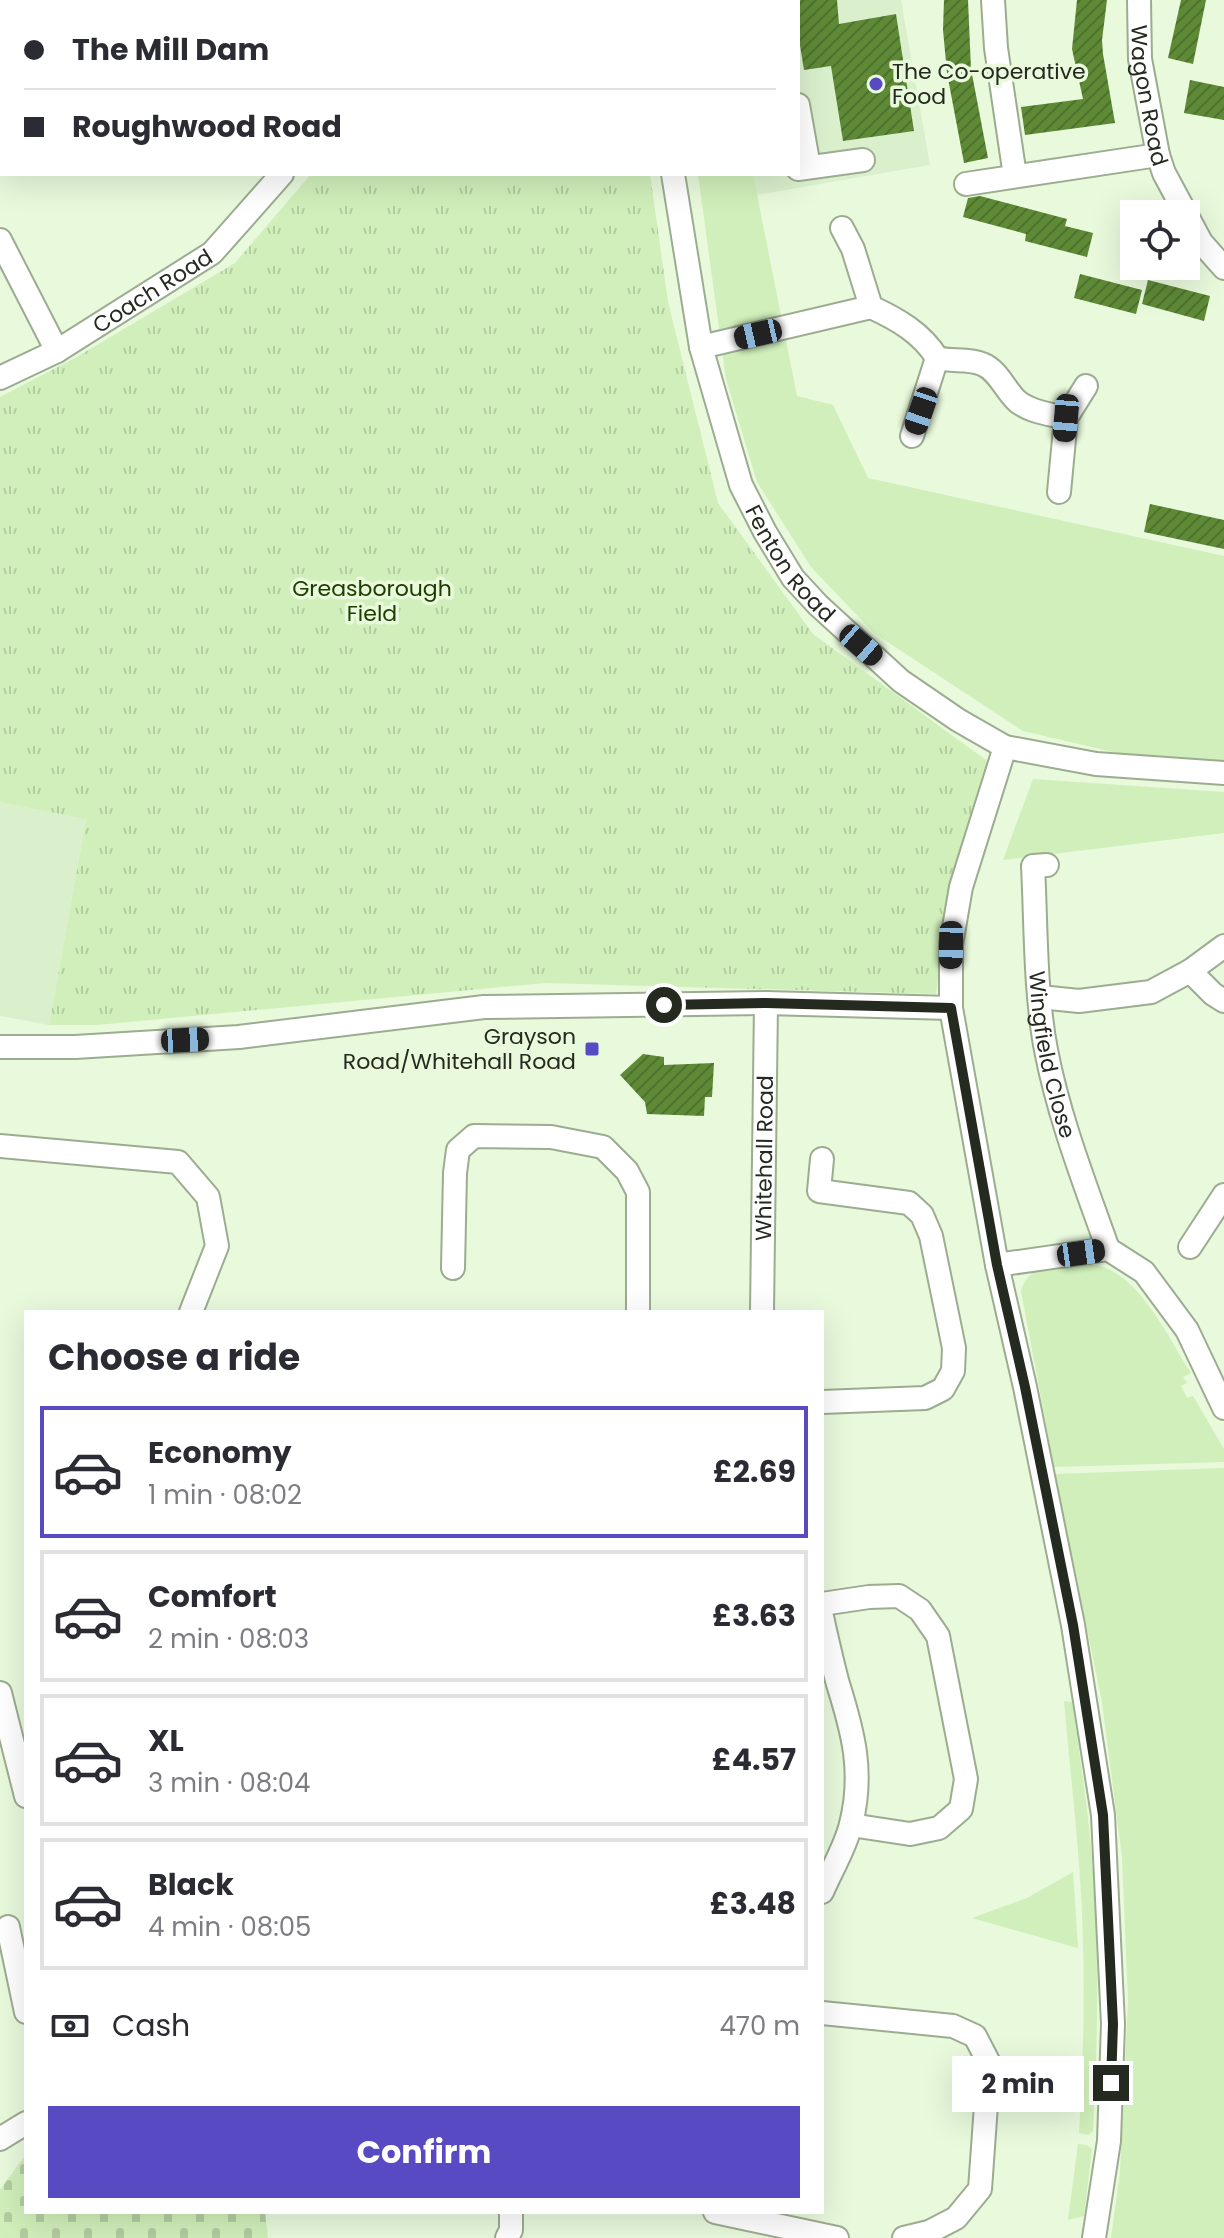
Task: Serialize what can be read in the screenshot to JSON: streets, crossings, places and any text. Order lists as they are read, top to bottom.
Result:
{
  "streets": {
    "street": [
      "Wagon Road",
      "Coach Road",
      "Fenton Road",
      "Wingfield Close",
      "Whitehall Road"
    ]
  },
  "parks": ["Greasborough Field"],
  "places": {
    "other": ["The Co-operative Food"],
    "transit": ["Grayson Road/Whitehall Road"]
  },
  "page": {
    "banner": ["The Mill Dam", "Roughwood Road"],
    "heading": "Choose a ride",
    "list": [
      {
        "name": "Economy",
        "note": "1 min · 08:02",
        "value": "£2.69"
      },
      {
        "name": "Comfort",
        "note": "2 min · 08:03",
        "value": "£3.63"
      },
      {
        "name": "XL",
        "note": "3 min · 08:04",
        "value": "£4.57"
      },
      {
        "name": "Black",
        "note": "4 min · 08:05",
        "value": "£3.48"
      }
    ],
    "pay": ["Cash", "470 m"],
    "bubble": "2 min",
    "buttons": "Confirm"
  }
}
